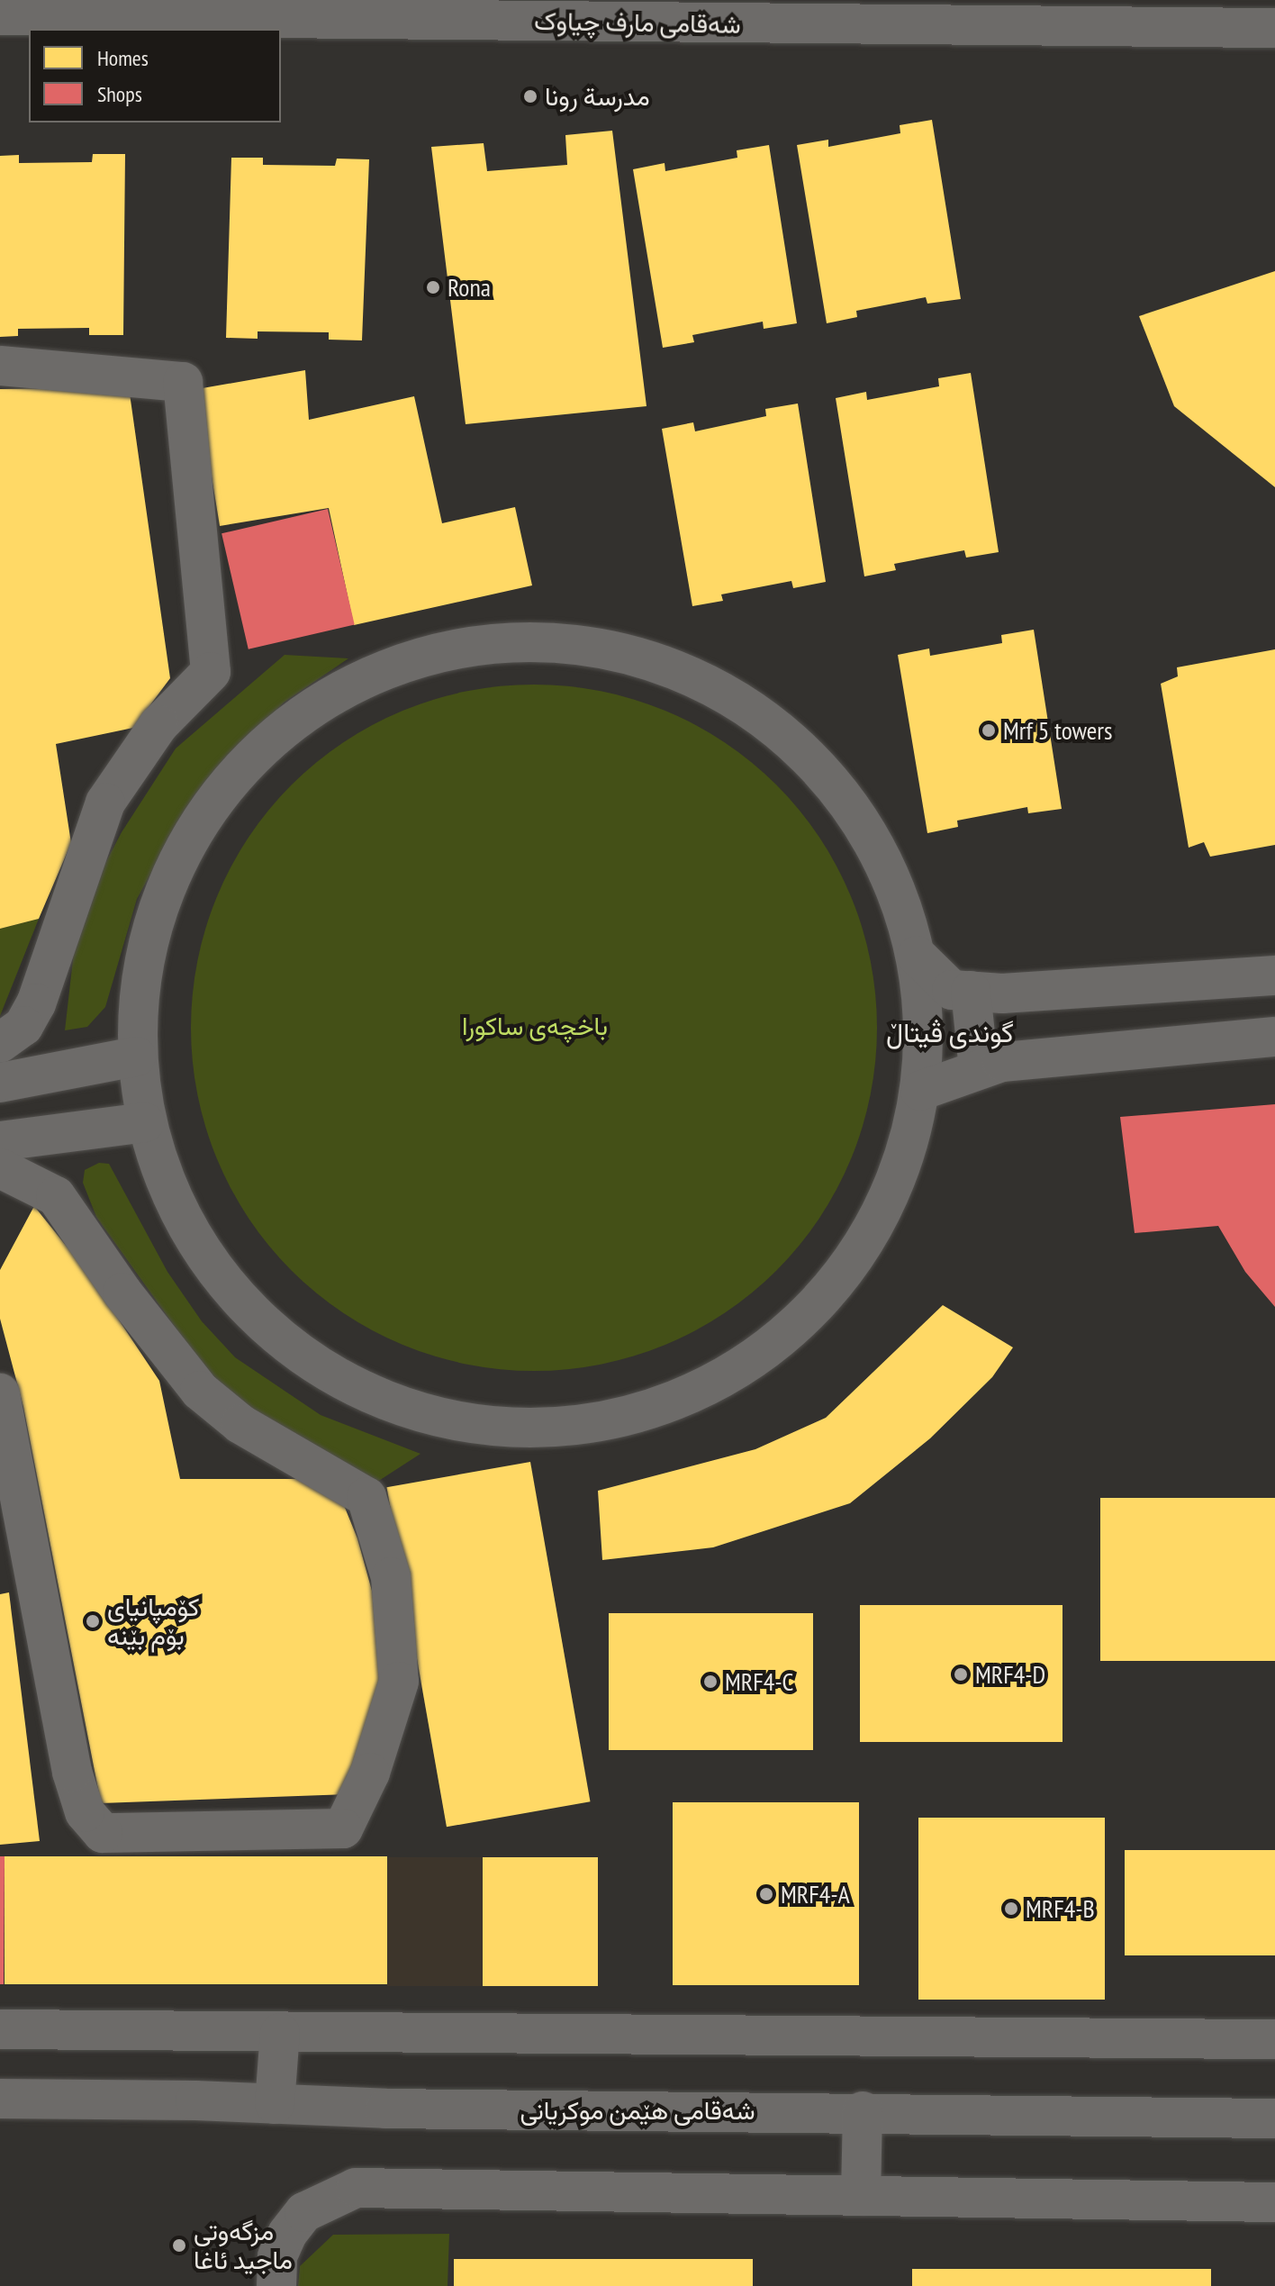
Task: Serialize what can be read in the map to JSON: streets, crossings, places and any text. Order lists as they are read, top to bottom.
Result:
{
  "streets": {
    "street": ["شەقامی مارف چیاوک", "شەقامی هێمن موکریانی"]
  },
  "districts": ["گوندی ڤیتاڵ"],
  "parks": ["باخچەی ساکورا"],
  "places": [
    "مدرسة رونا",
    "Rona",
    "Mrf 5 towers",
    "کۆمپانیای بۆم بێنە",
    "MRF4-D",
    "MRF4-C",
    "MRF4-A",
    "MRF4-B",
    "مزگەوتی ماجید ئاغا"
  ],
  "legend": ["Homes", "Shops"]
}
